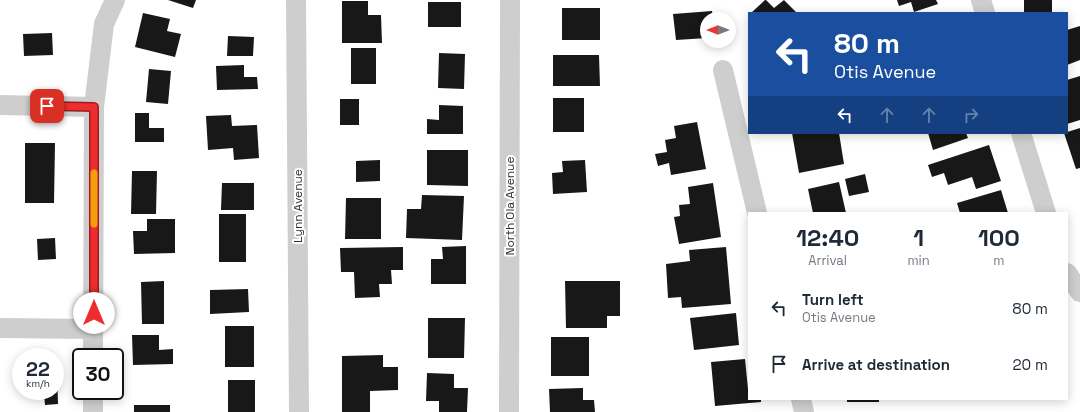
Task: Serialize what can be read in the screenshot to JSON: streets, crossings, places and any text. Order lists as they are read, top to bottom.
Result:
{
  "streets": {
    "street": ["Lynn Avenue", "North Ola Avenue"]
  },
  "north": "left",
  "page": {
    "turn": ["80 m", "Otis Avenue"],
    "eta": [
      "12:40",
      "Arrival",
      "1",
      "min",
      "100",
      "m"
    ],
    "list": [
      {
        "name": "Turn left",
        "note": "Otis Avenue",
        "value": "80 m"
      },
      {
        "name": "Arrive at destination",
        "value": "20 m"
      }
    ],
    "speed": "22 km/h",
    "limit": "30"
  }
}
